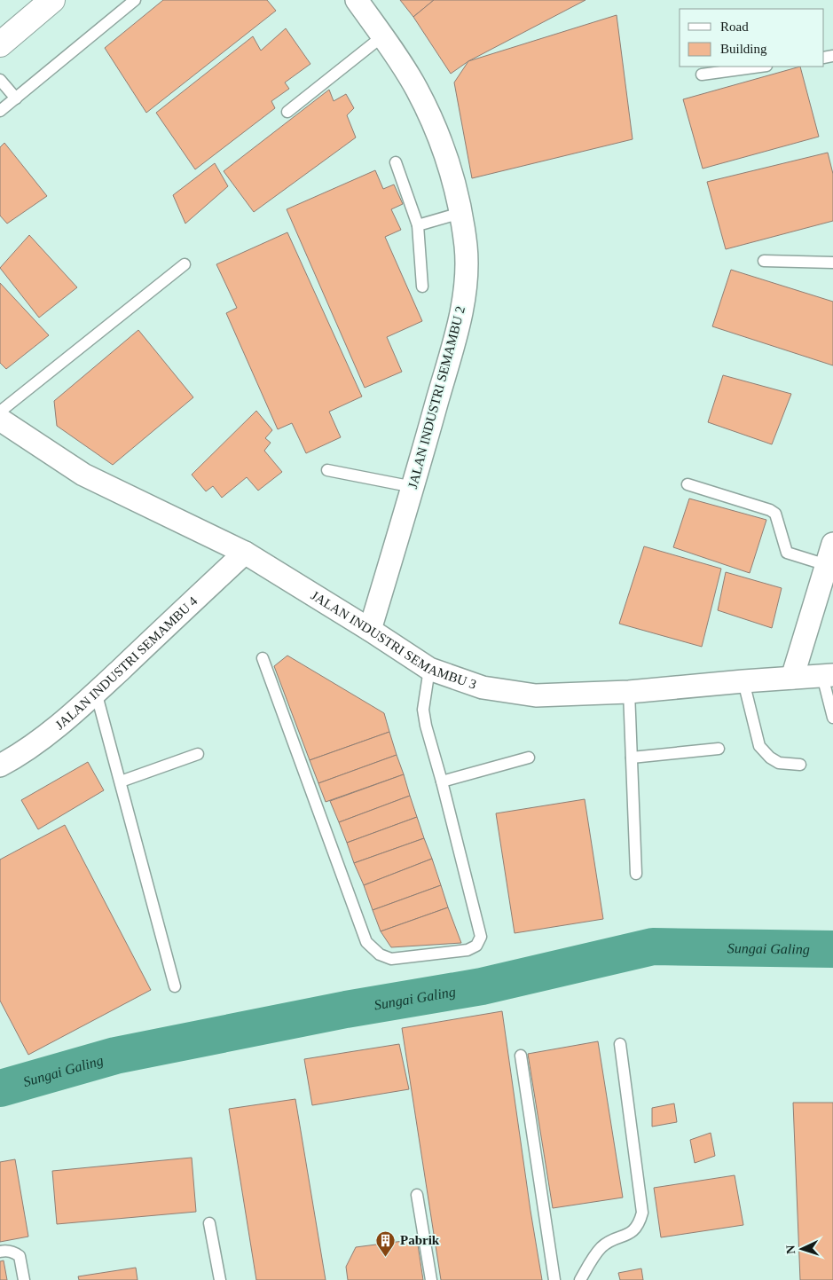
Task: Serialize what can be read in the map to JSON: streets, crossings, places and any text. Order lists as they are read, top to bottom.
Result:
{
  "streets": {
    "street": ["JALAN INDUSTRI SEMAMBU 2", "JALAN INDUSTRI SEMAMBU 3", "JALAN INDUSTRI SEMAMBU 4"]
  },
  "crossings": [
    ["JALAN INDUSTRI SEMAMBU 2", "JALAN INDUSTRI SEMAMBU 3"],
    ["JALAN INDUSTRI SEMAMBU 3", "JALAN INDUSTRI SEMAMBU 4"]
  ],
  "water": ["Sungai Galing"],
  "places": {
    "building": ["Pabrik"]
  },
  "legend": ["Road", "Building"],
  "north": "left"
}
